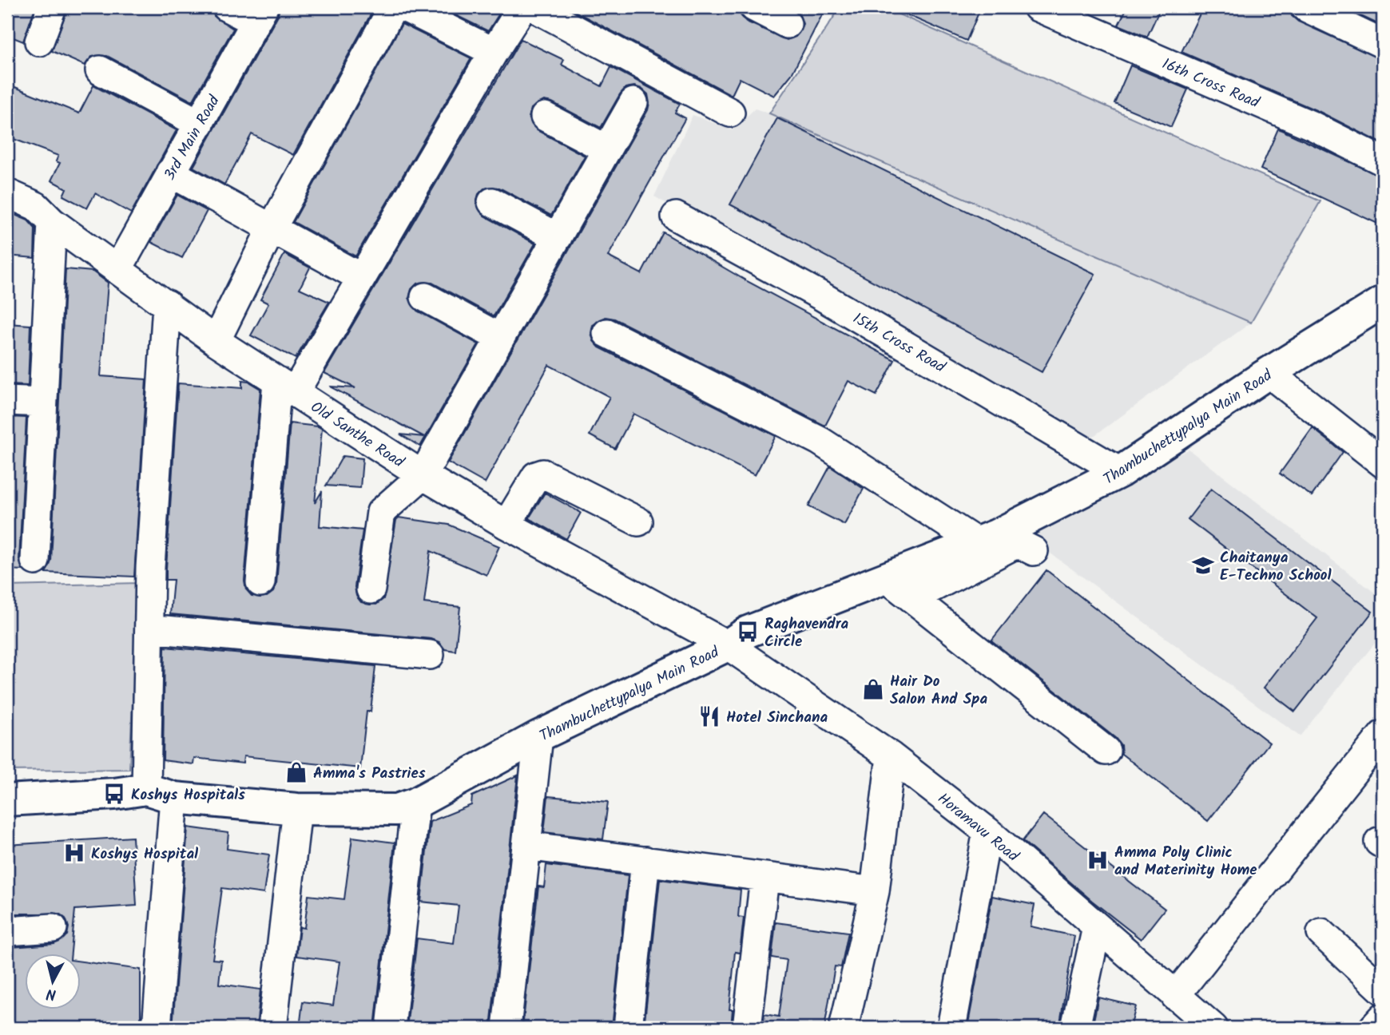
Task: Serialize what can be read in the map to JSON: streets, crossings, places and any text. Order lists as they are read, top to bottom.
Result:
{
  "streets": {
    "main road": ["Thambuchettypalya Main Road"],
    "street": [
      "16th Cross Road",
      "3rd Main Road",
      "15th Cross Road",
      "Old Santhe Road",
      "Horamavu Road"
    ]
  },
  "crossings": [
    ["3rd Main Road", "Old Santhe Road"],
    ["15th Cross Road", "Thambuchettypalya Main Road"],
    ["Thambuchettypalya Main Road", "Old Santhe Road"],
    ["Thambuchettypalya Main Road", "Horamavu Road"],
    ["Old Santhe Road", "Horamavu Road"]
  ],
  "places": {
    "school or university": ["Chaitanya E-Techno School"],
    "bus stop": ["Raghavendra Circle", "Koshys Hospitals"],
    "shop": ["Hair Do Salon And Spa", "Amma's Pastries"],
    "restaurant": ["Hotel Sinchana"],
    "hospital": ["Koshys Hospital", "Amma Poly Clinic and Materinity Home"]
  },
  "north": "bottom"
}
